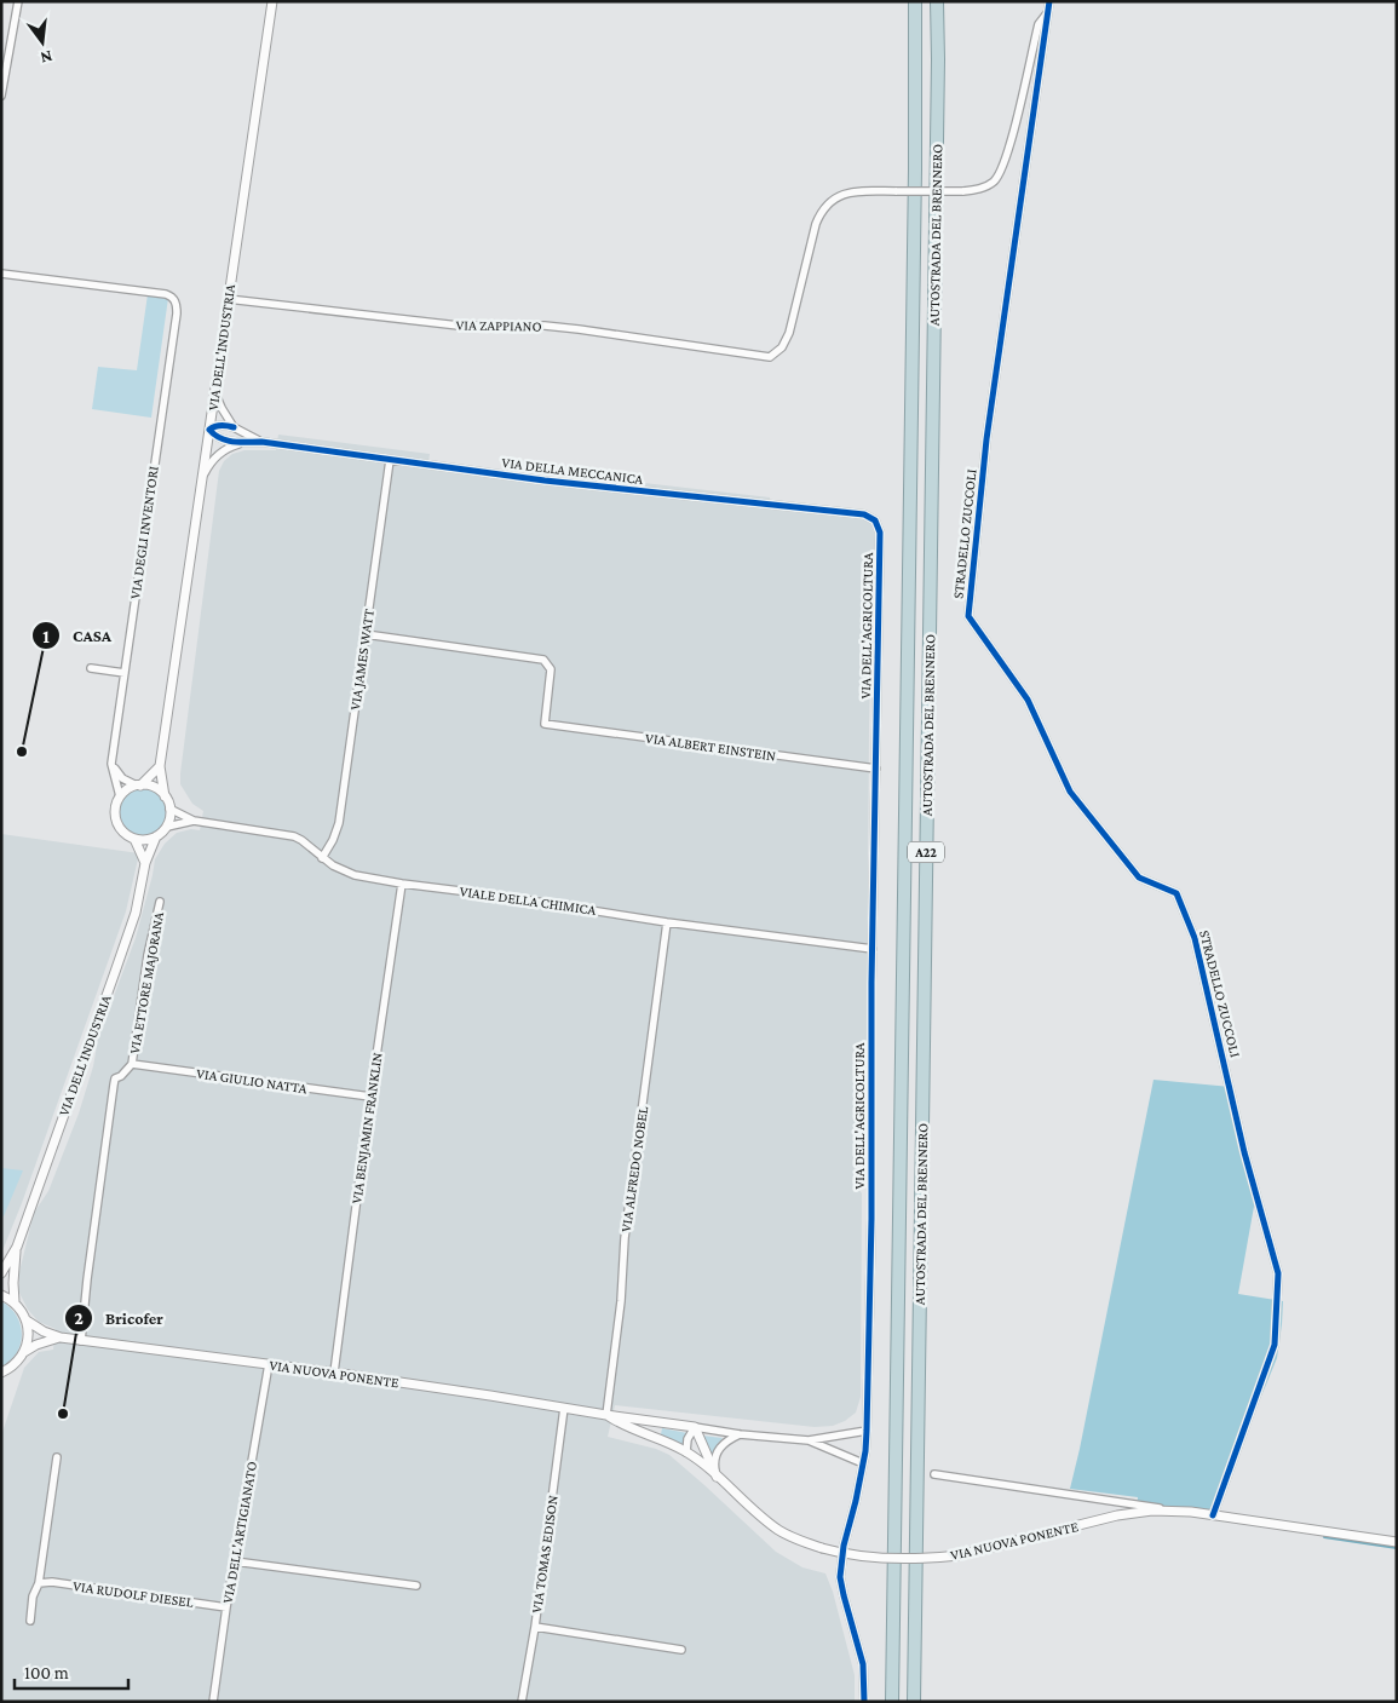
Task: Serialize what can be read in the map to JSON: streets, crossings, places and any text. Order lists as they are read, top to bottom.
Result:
{
  "streets": {
    "highway": ["AUTOSTRADA DEL BRENNERO", "A22"],
    "street": [
      "VIA ZAPPIANO",
      "VIA DELL'INDUSTRIA",
      "VIA DELLA MECCANICA",
      "VIA DEGLI INVENTORI",
      "STRADELLO ZUCCOLI",
      "VIA DELL'AGRICOLTURA",
      "VIA JAMES WATT",
      "VIA ALBERT EINSTEIN",
      "VIALE DELLA CHIMICA",
      "VIA ETTORE MAJORANA",
      "VIA GIULIO NATTA",
      "VIA BENJAMIN FRANKLIN",
      "VIA ALFREDO NOBEL",
      "VIA NUOVA PONENTE",
      "VIA DELL'ARTIGIANATO",
      "VIA TOMAS EDISON",
      "VIA RUDOLF DIESEL"
    ]
  },
  "crossings": [
    ["VIA ZAPPIANO", "VIA DELL'INDUSTRIA"],
    ["VIA ZAPPIANO", "STRADELLO ZUCCOLI"],
    ["VIA DELL'INDUSTRIA", "VIA DELLA MECCANICA"],
    ["VIA DELL'INDUSTRIA", "VIA DEGLI INVENTORI"],
    ["VIA DELL'INDUSTRIA", "VIALE DELLA CHIMICA"],
    ["VIA DELLA MECCANICA", "VIA DELL'AGRICOLTURA"],
    ["VIA DELLA MECCANICA", "VIA JAMES WATT"],
    ["VIA DEGLI INVENTORI", "VIALE DELLA CHIMICA"],
    ["STRADELLO ZUCCOLI", "VIA NUOVA PONENTE"],
    ["VIA DELL'AGRICOLTURA", "VIA ALBERT EINSTEIN"],
    ["VIA DELL'AGRICOLTURA", "VIALE DELLA CHIMICA"],
    ["VIA JAMES WATT", "VIA ALBERT EINSTEIN"],
    ["VIA JAMES WATT", "VIALE DELLA CHIMICA"],
    ["VIALE DELLA CHIMICA", "VIA BENJAMIN FRANKLIN"],
    ["VIALE DELLA CHIMICA", "VIA ALFREDO NOBEL"],
    ["VIA ETTORE MAJORANA", "VIA GIULIO NATTA"],
    ["VIA GIULIO NATTA", "VIA BENJAMIN FRANKLIN"],
    ["VIA BENJAMIN FRANKLIN", "VIA NUOVA PONENTE"],
    ["VIA ALFREDO NOBEL", "VIA NUOVA PONENTE"],
    ["VIA NUOVA PONENTE", "VIA DELL'ARTIGIANATO"],
    ["VIA NUOVA PONENTE", "VIA TOMAS EDISON"],
    ["VIA DELL'ARTIGIANATO", "VIA RUDOLF DIESEL"]
  ],
  "places": ["CASA", "Bricofer"],
  "scale_bar": "100 m",
  "north": "bottom"
}
